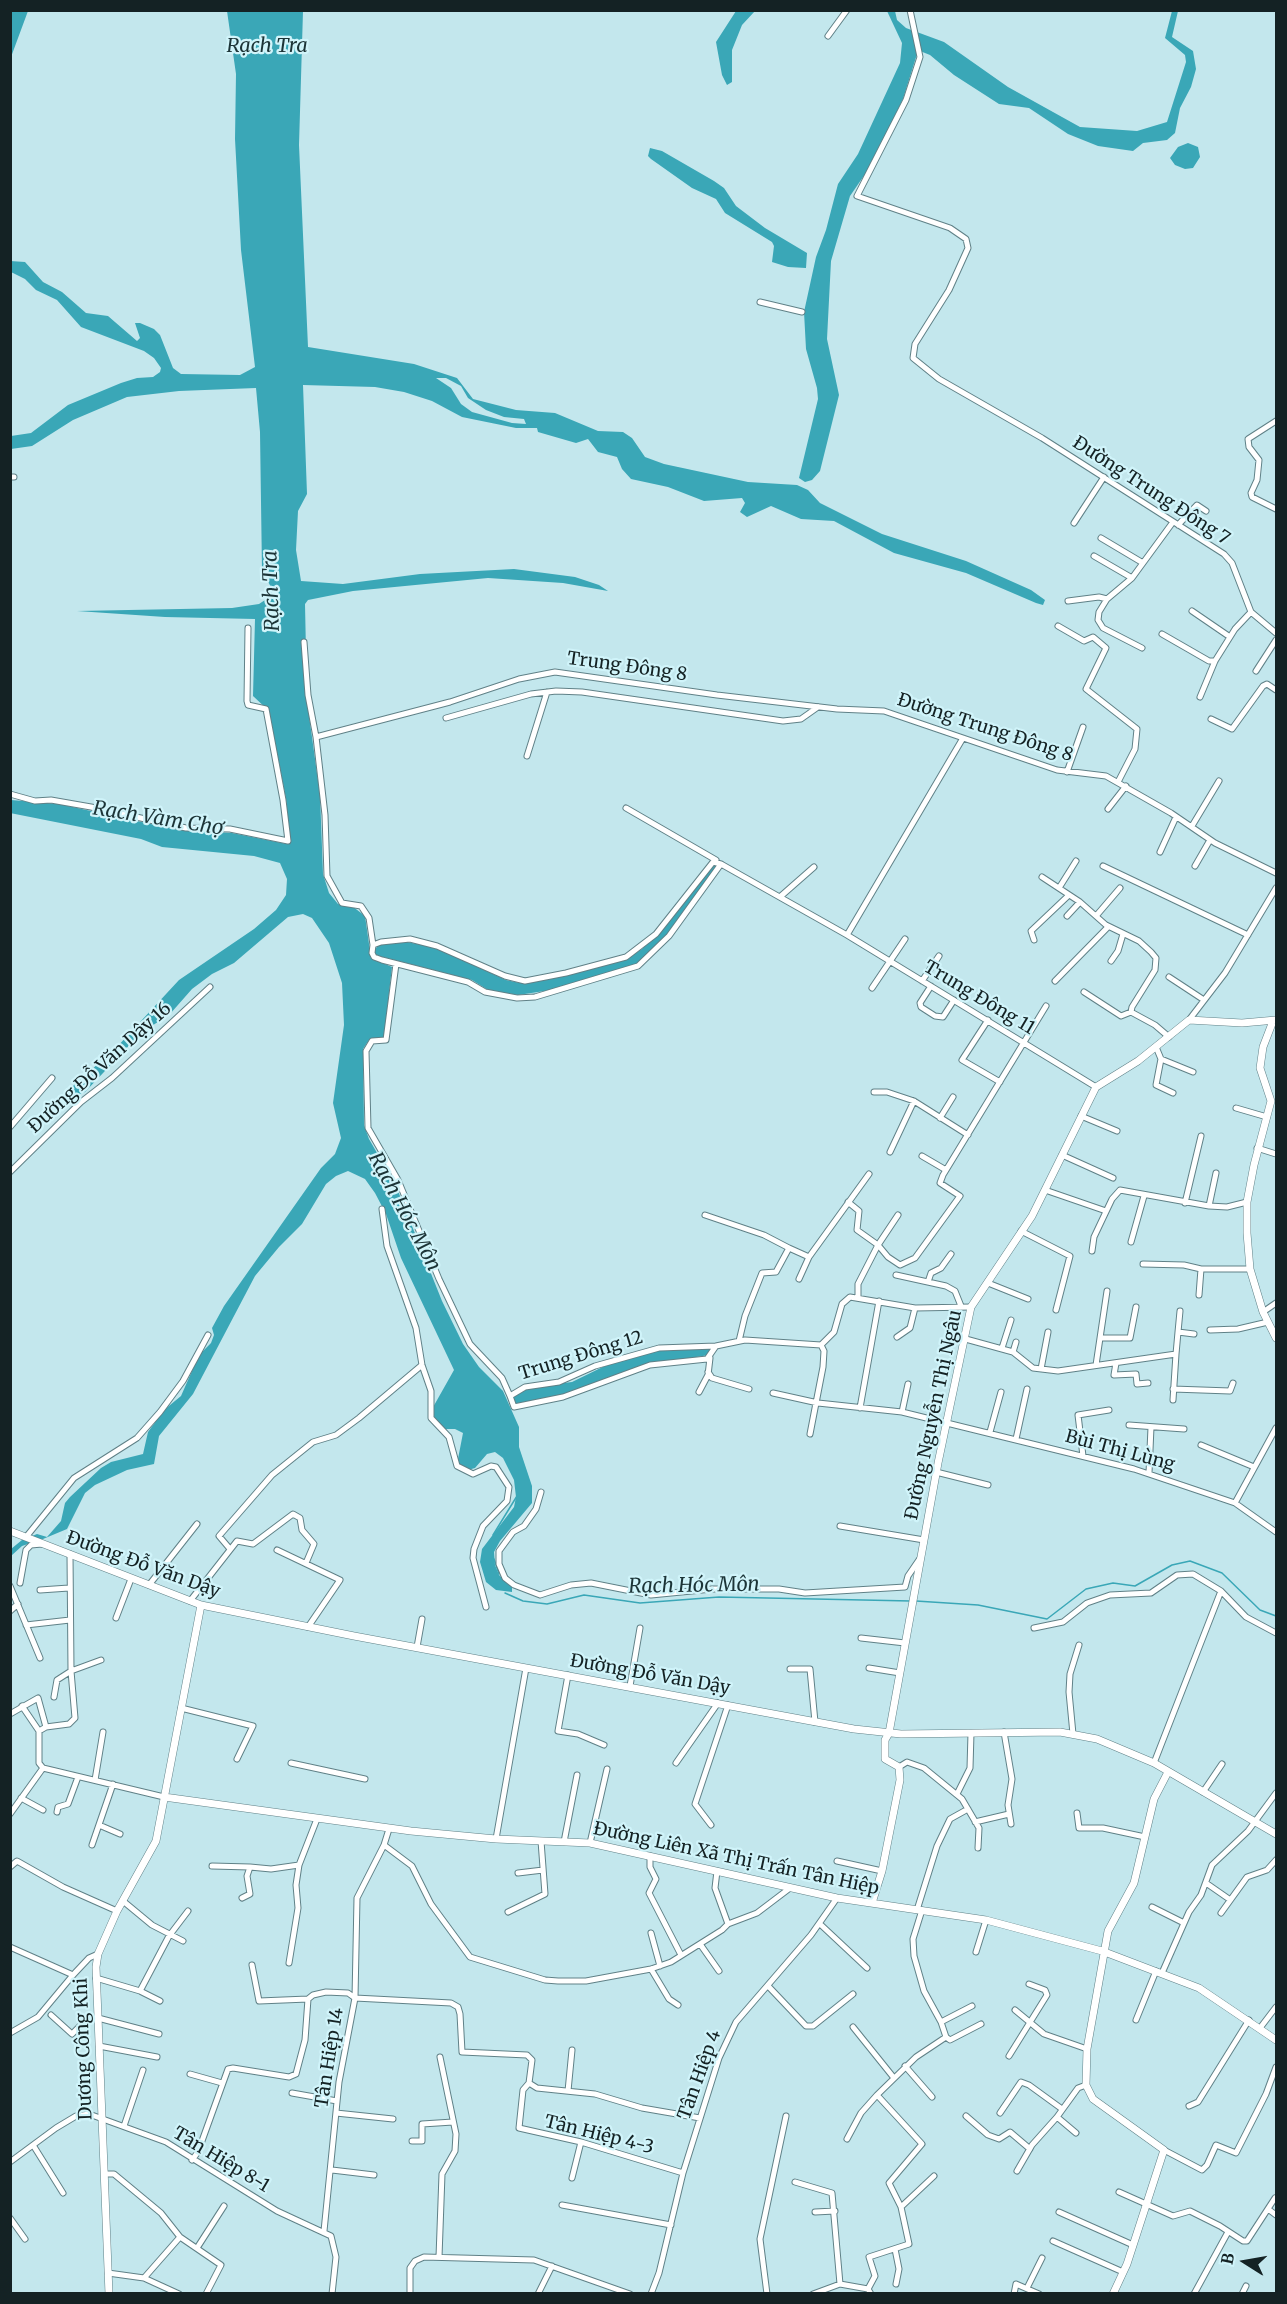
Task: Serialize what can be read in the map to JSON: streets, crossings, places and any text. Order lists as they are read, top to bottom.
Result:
{
  "streets": {
    "street": [
      "Đường Trung Đông 7",
      "Trung Đông 8",
      "Đường Trung Đông 8",
      "Trung Đông 11",
      "Đường Đỗ Văn Dậy 16",
      "Trung Đông 12",
      "Đường Nguyễn Thị Ngâu",
      "Bùi Thị Lùng",
      "Đường Đỗ Văn Dậy",
      "Đường Liên Xã Thị Trấn Tân Hiệp",
      "Dương Công Khi",
      "Tân Hiệp 14",
      "Tân Hiệp 4",
      "Tân Hiệp 4-3",
      "Tân Hiệp 8-1"
    ]
  },
  "crossings": [
    ["Trung Đông 8", "Đường Trung Đông 8"],
    ["Trung Đông 11", "Đường Nguyễn Thị Ngâu"],
    ["Đường Nguyễn Thị Ngâu", "Bùi Thị Lùng"],
    ["Đường Đỗ Văn Dậy", "Dương Công Khi"],
    ["Đường Liên Xã Thị Trấn Tân Hiệp", "Dương Công Khi"],
    ["Đường Liên Xã Thị Trấn Tân Hiệp", "Tân Hiệp 14"],
    ["Đường Liên Xã Thị Trấn Tân Hiệp", "Tân Hiệp 4"],
    ["Dương Công Khi", "Tân Hiệp 8-1"],
    ["Tân Hiệp 14", "Tân Hiệp 8-1"],
    ["Tân Hiệp 4", "Tân Hiệp 4-3"]
  ],
  "water": ["Rạch Tra", "Rạch Vàm Chợ", "Rạch Hóc Môn"],
  "north": "left"
}
